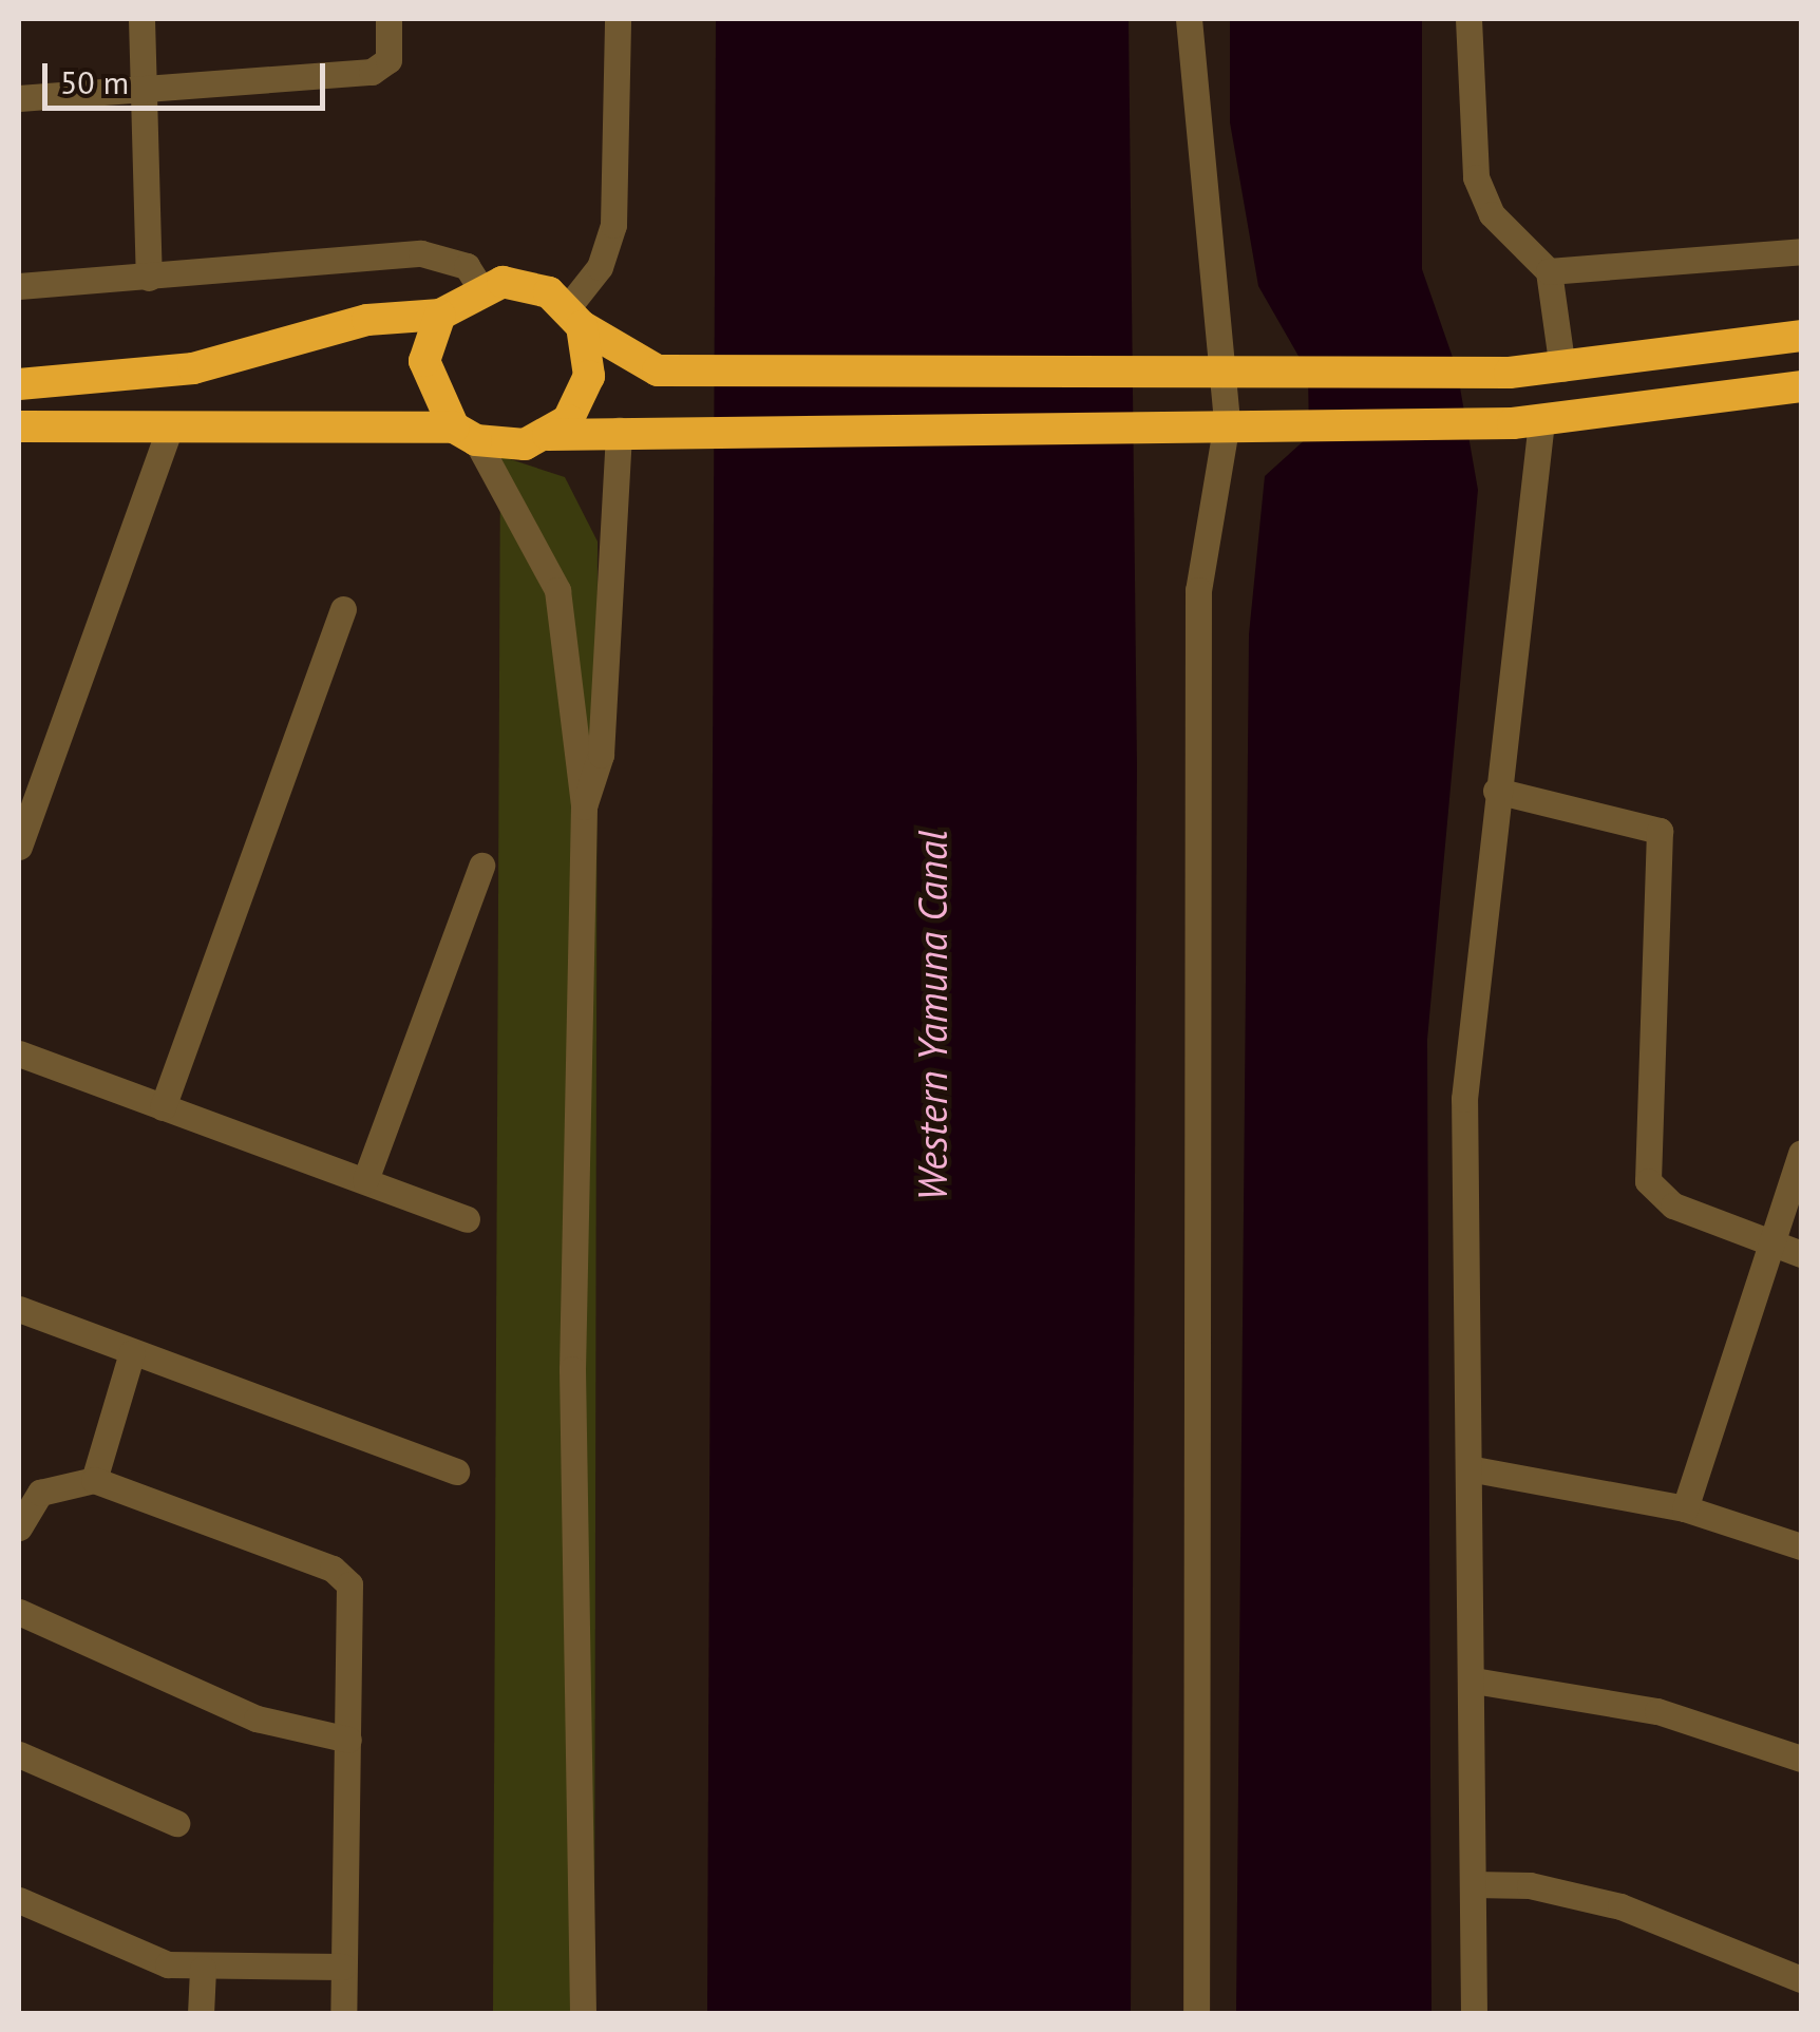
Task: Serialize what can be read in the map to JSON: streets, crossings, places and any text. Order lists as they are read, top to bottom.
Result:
{
  "water": ["Western Yamuna Canal"],
  "scale_bar": "50 m"
}
